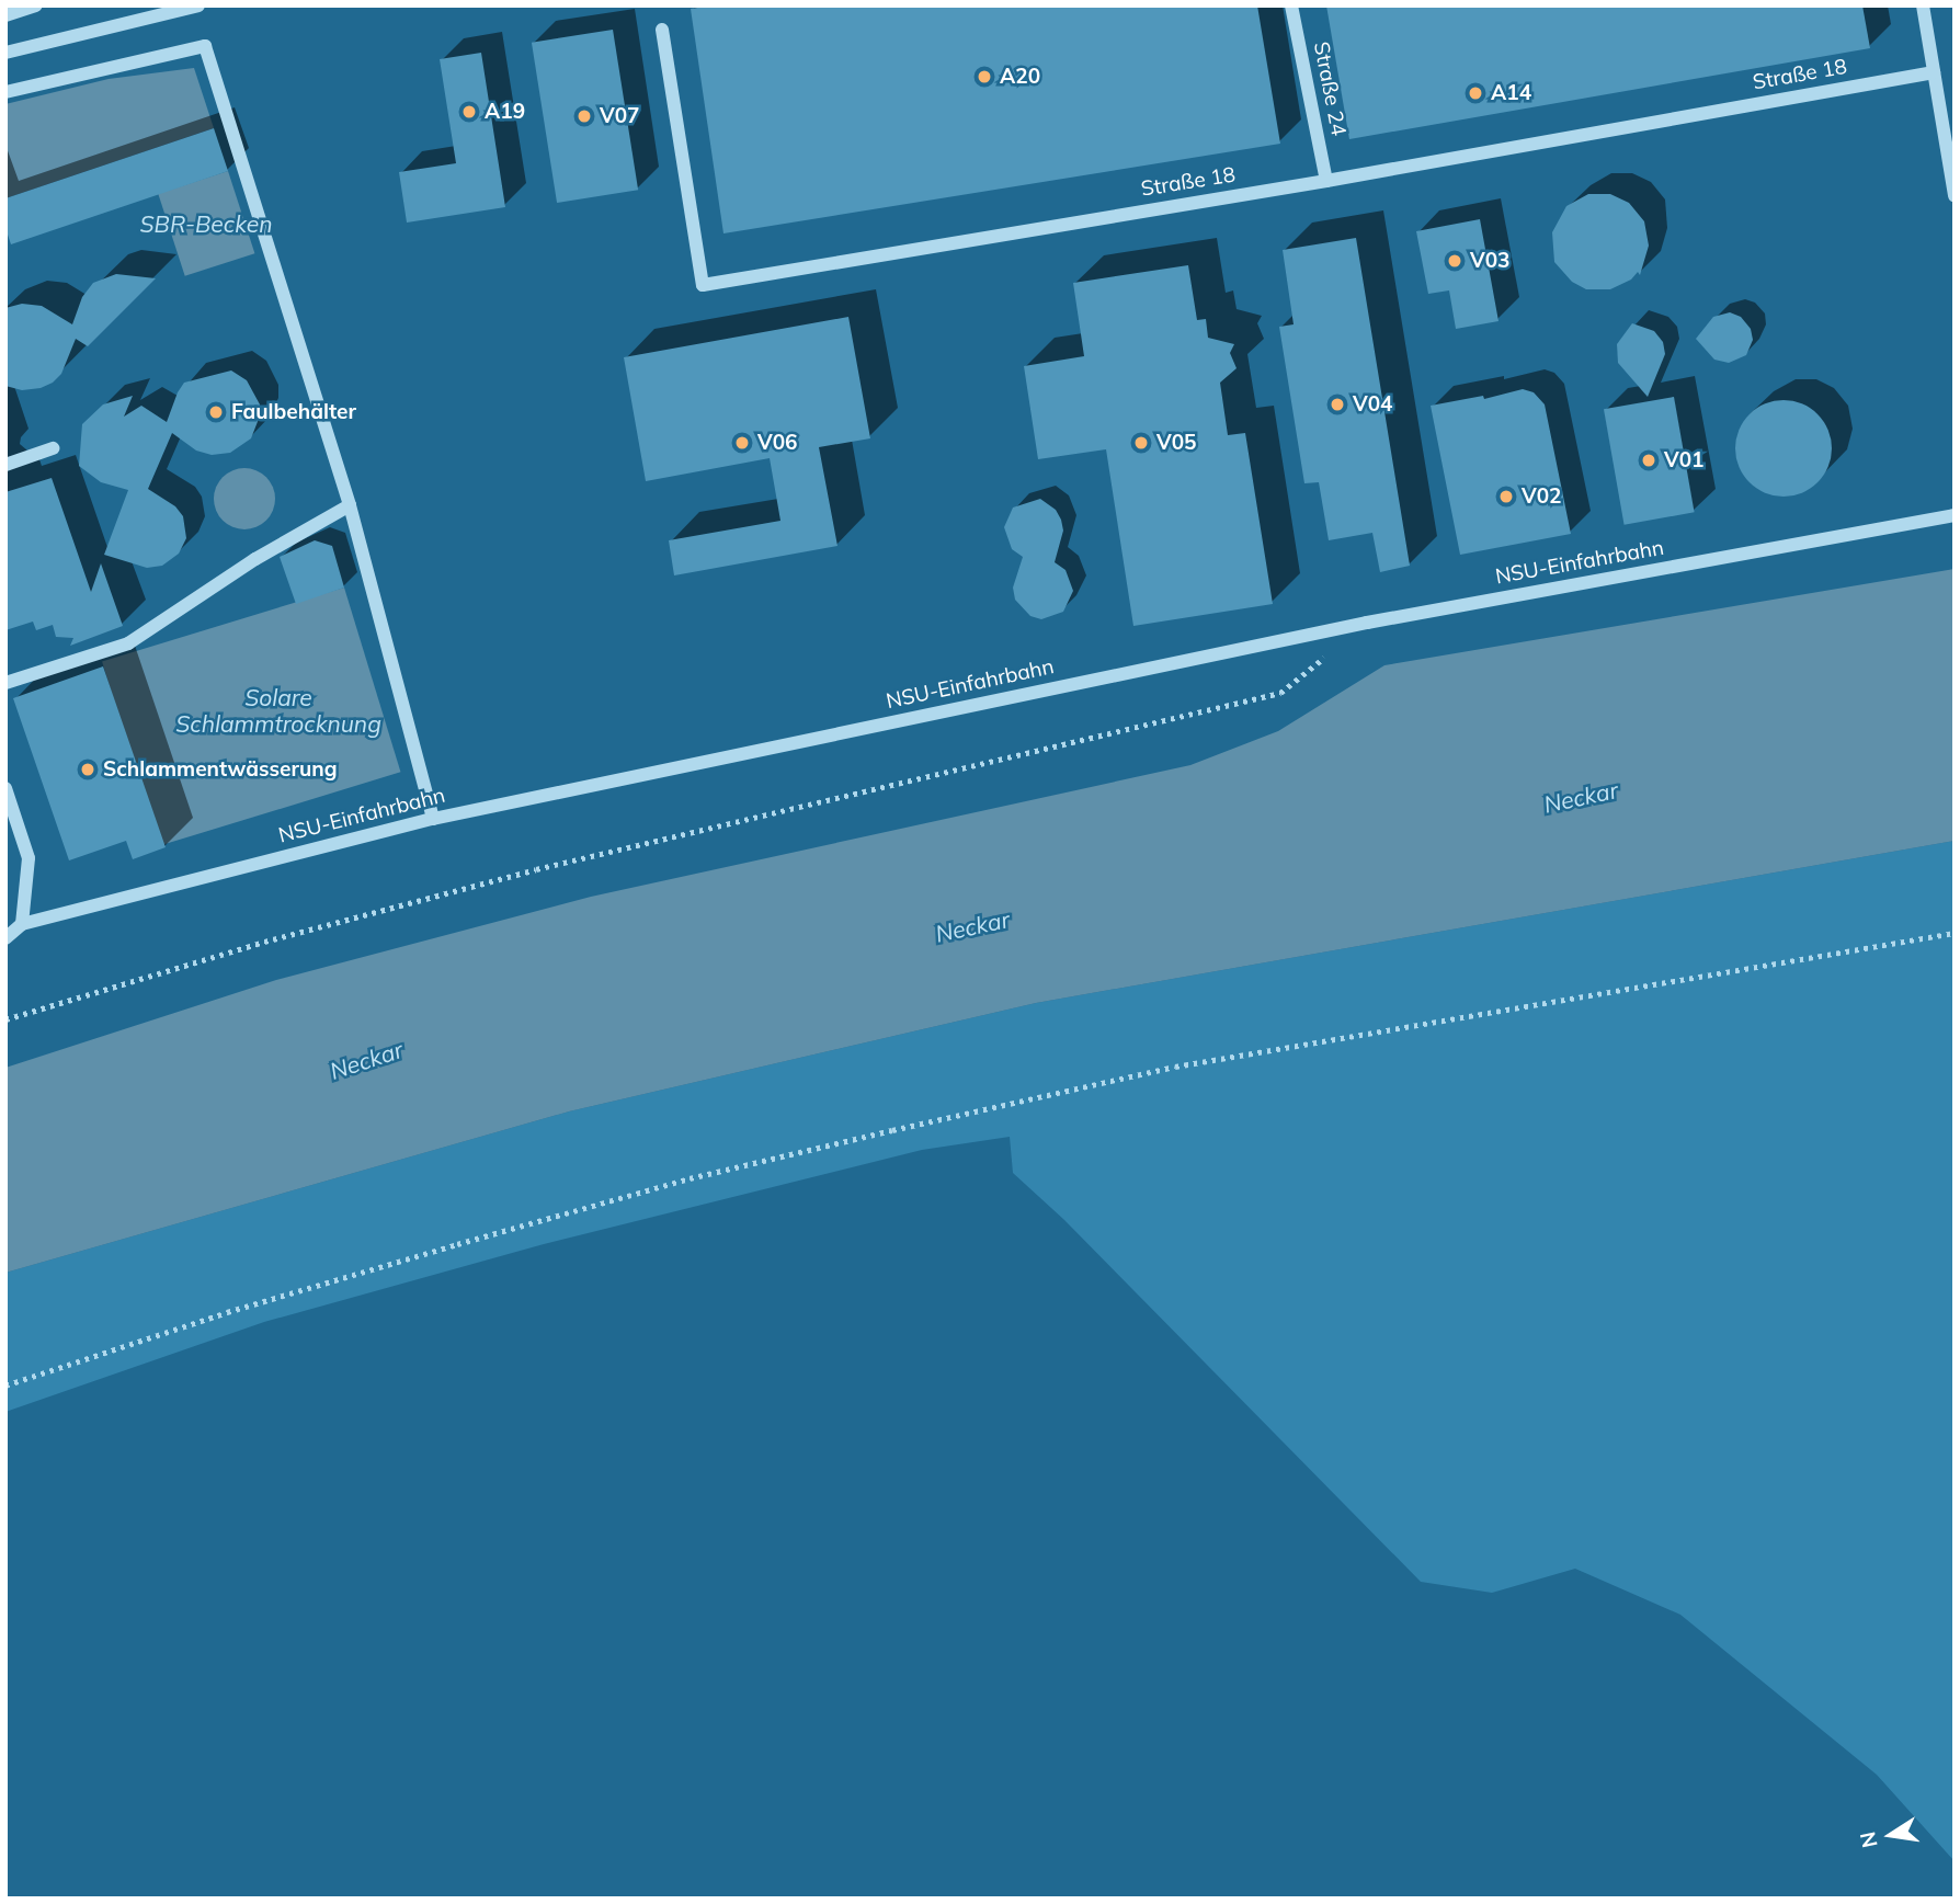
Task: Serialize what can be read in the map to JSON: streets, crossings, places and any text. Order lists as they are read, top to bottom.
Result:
{
  "streets": {
    "street": ["Straße 18", "Straße 24", "NSU-Einfahrbahn"]
  },
  "crossings": [
    ["Straße 18", "Straße 24"]
  ],
  "water": ["SBR-Becken", "Solare Schlammtrocknung", "Neckar"],
  "places": [
    "A20",
    "A14",
    "A19",
    "V07",
    "V03",
    "V04",
    "Faulbehälter",
    "V06",
    "V05",
    "V01",
    "V02",
    "Schlammentwässerung"
  ],
  "north": "left"
}
